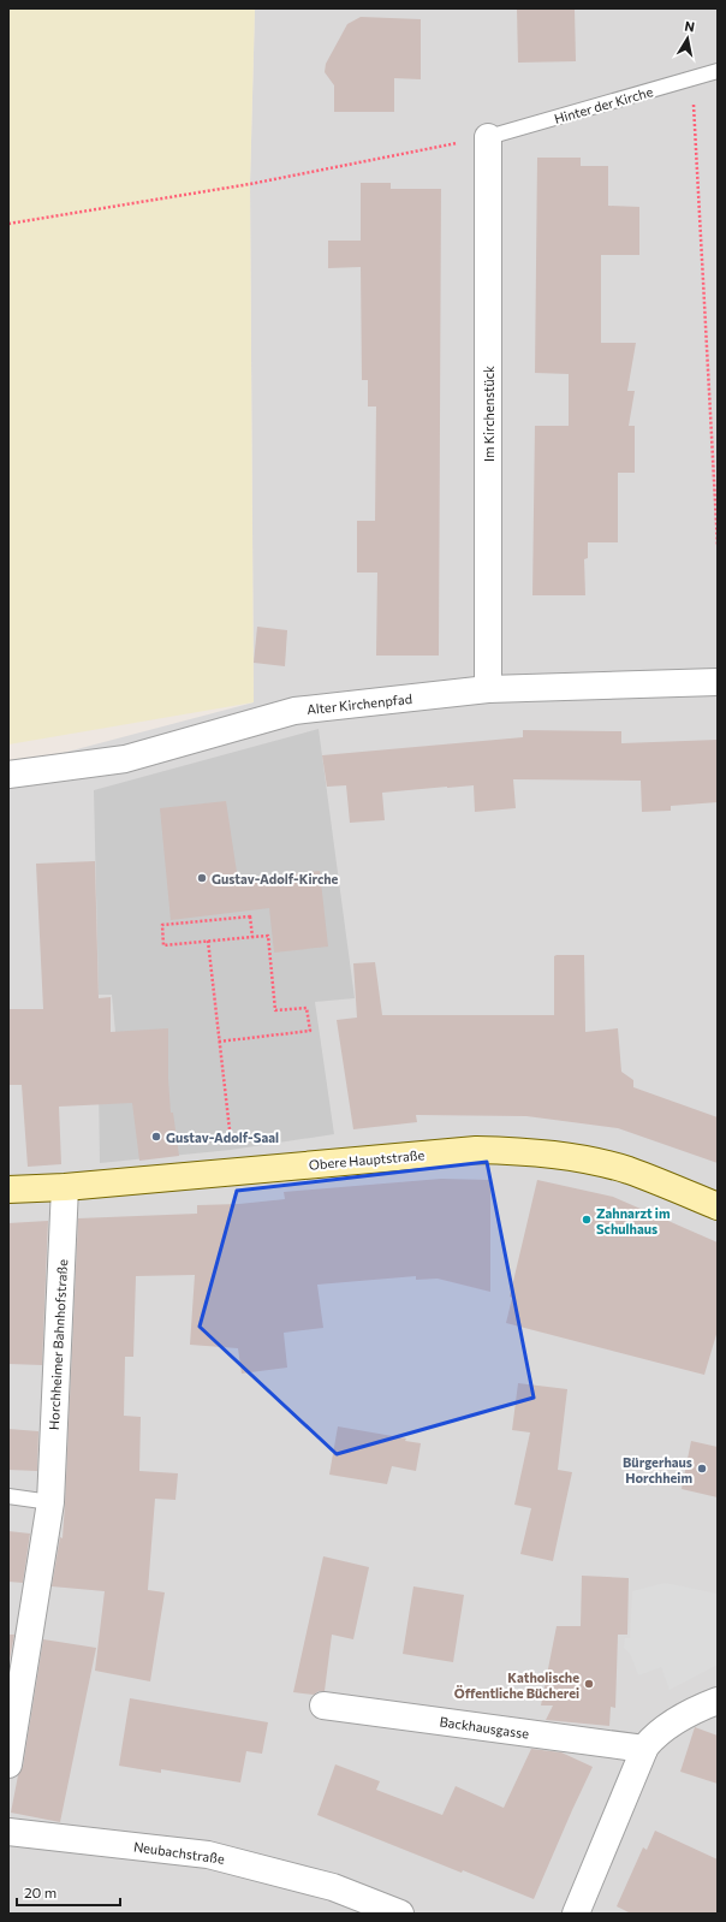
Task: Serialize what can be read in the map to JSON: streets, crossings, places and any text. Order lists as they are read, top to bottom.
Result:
{
  "streets": {
    "main road": ["Obere Hauptstraße"],
    "street": [
      "Im Kirchenstück",
      "Alter Kirchenpfad",
      "Horchheimer Bahnhofstraße",
      "Backhausgasse",
      "Neubachstraße"
    ],
    "lane": ["Hinter der Kirche"]
  },
  "crossings": [
    ["Hinter der Kirche", "Im Kirchenstück"],
    ["Im Kirchenstück", "Alter Kirchenpfad"],
    ["Obere Hauptstraße", "Horchheimer Bahnhofstraße"]
  ],
  "places": [
    "Gustav-Adolf-Kirche",
    "Gustav-Adolf-Saal",
    "Zahnarzt im Schulhaus",
    "Bürgerhaus Horchheim",
    "Katholische Öffentliche Bücherei"
  ],
  "scale_bar": "20 m",
  "north": "top"
}
